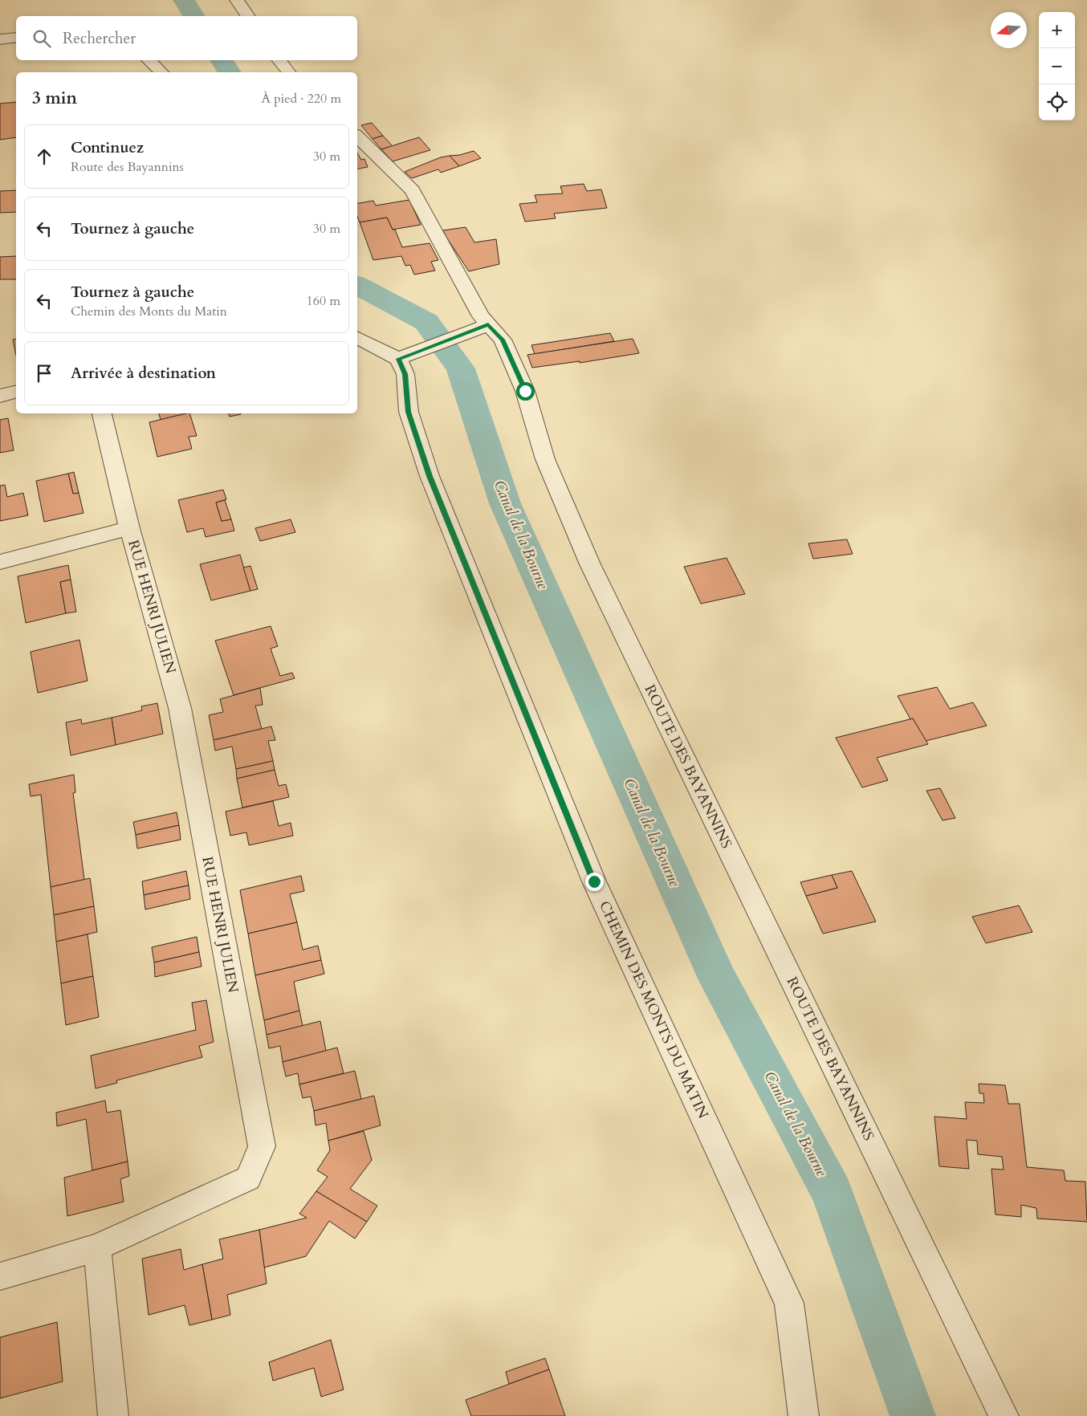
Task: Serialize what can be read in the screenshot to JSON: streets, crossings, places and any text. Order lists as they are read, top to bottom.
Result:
{
  "streets": {
    "street": ["RUE HENRI JULIEN", "ROUTE DES BAYANNINS", "CHEMIN DES MONTS DU MATIN"]
  },
  "water": ["Canal de la Bourne"],
  "north": "left",
  "page": {
    "map_buttons": ["+", "−"],
    "search": "Rechercher",
    "heading": ["3 min", "À pied · 220 m"],
    "list": [
      ["Continuez", "Route des Bayannins", "30 m"],
      ["Tournez à gauche", "30 m"],
      ["Tournez à gauche", "Chemin des Monts du Matin", "160 m"],
      "Arrivée à destination"
    ]
  }
}
